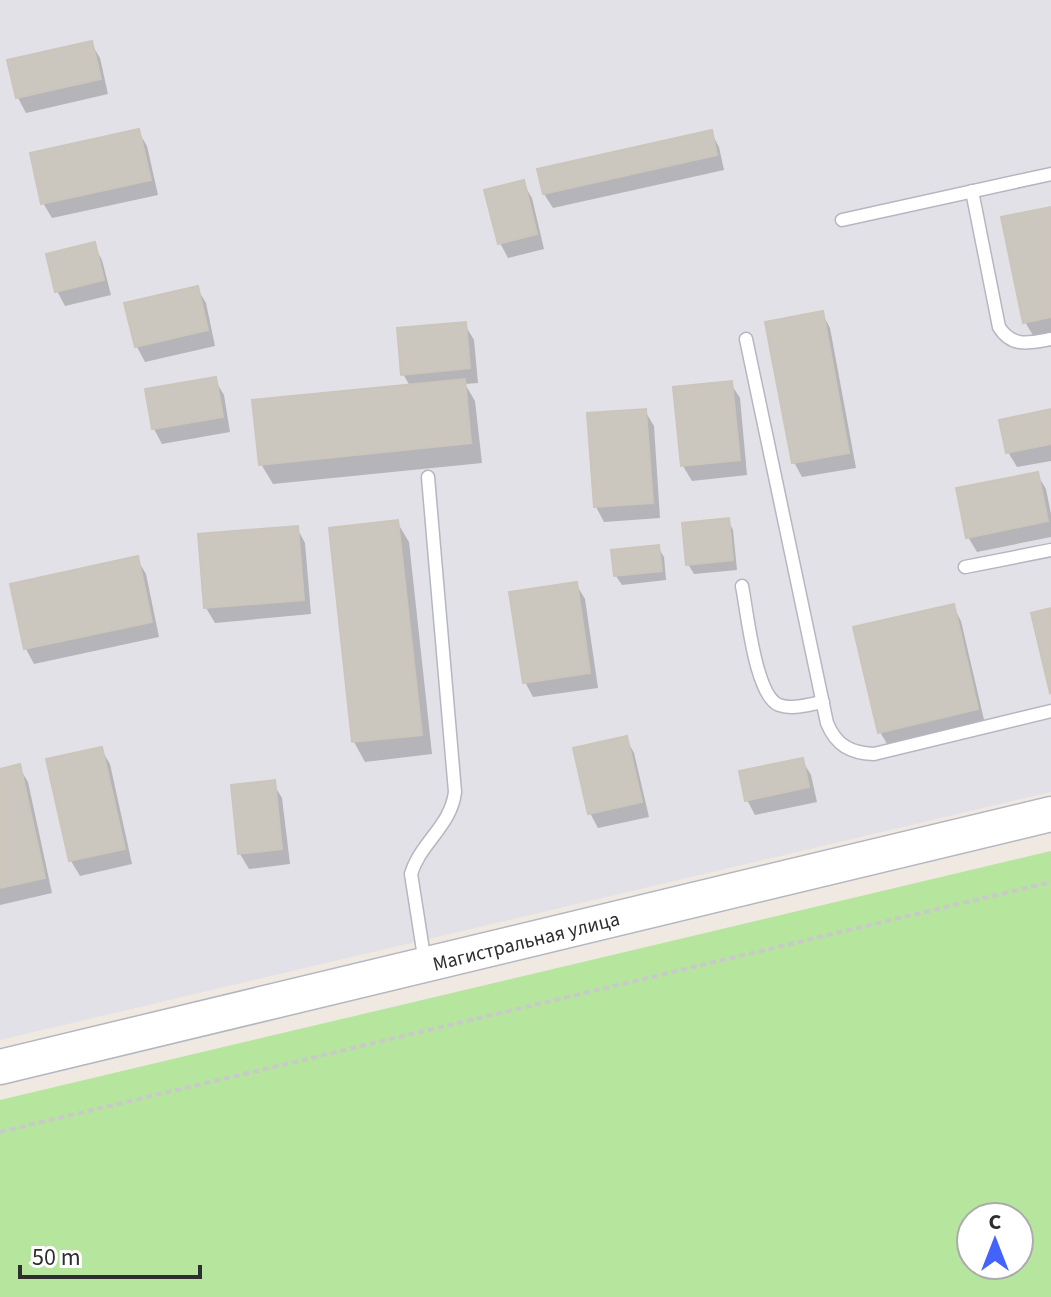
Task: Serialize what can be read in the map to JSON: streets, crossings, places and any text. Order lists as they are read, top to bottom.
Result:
{
  "streets": {
    "main road": ["Магистральная улица"]
  },
  "scale_bar": "50 m",
  "north": "top"
}
